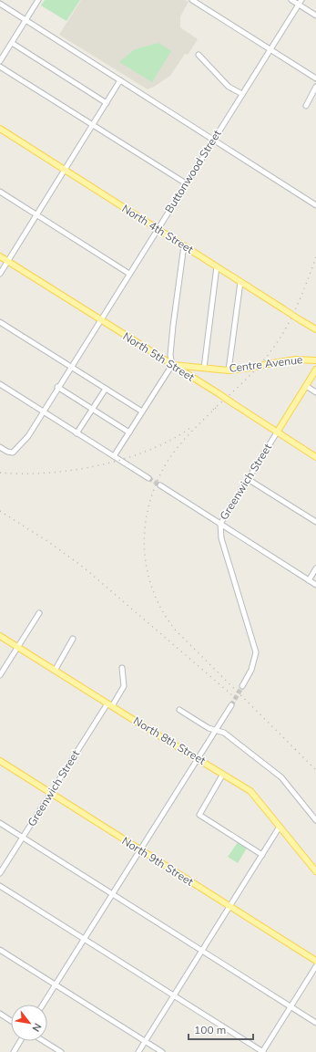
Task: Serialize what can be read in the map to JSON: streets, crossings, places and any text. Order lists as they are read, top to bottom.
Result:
{
  "streets": {
    "main road": [
      "North 4th Street",
      "North 5th Street",
      "Centre Avenue",
      "Greenwich Street",
      "North 8th Street",
      "North 9th Street"
    ],
    "street": ["Buttonwood Street"]
  },
  "crossings": [
    ["Buttonwood Street", "North 4th Street"],
    ["Buttonwood Street", "North 5th Street"],
    ["North 5th Street", "Centre Avenue"],
    ["North 5th Street", "Greenwich Street"],
    ["Greenwich Street", "North 8th Street"],
    ["Greenwich Street", "North 9th Street"]
  ],
  "scale_bar": "100 m",
  "north": "bottom right"
}
